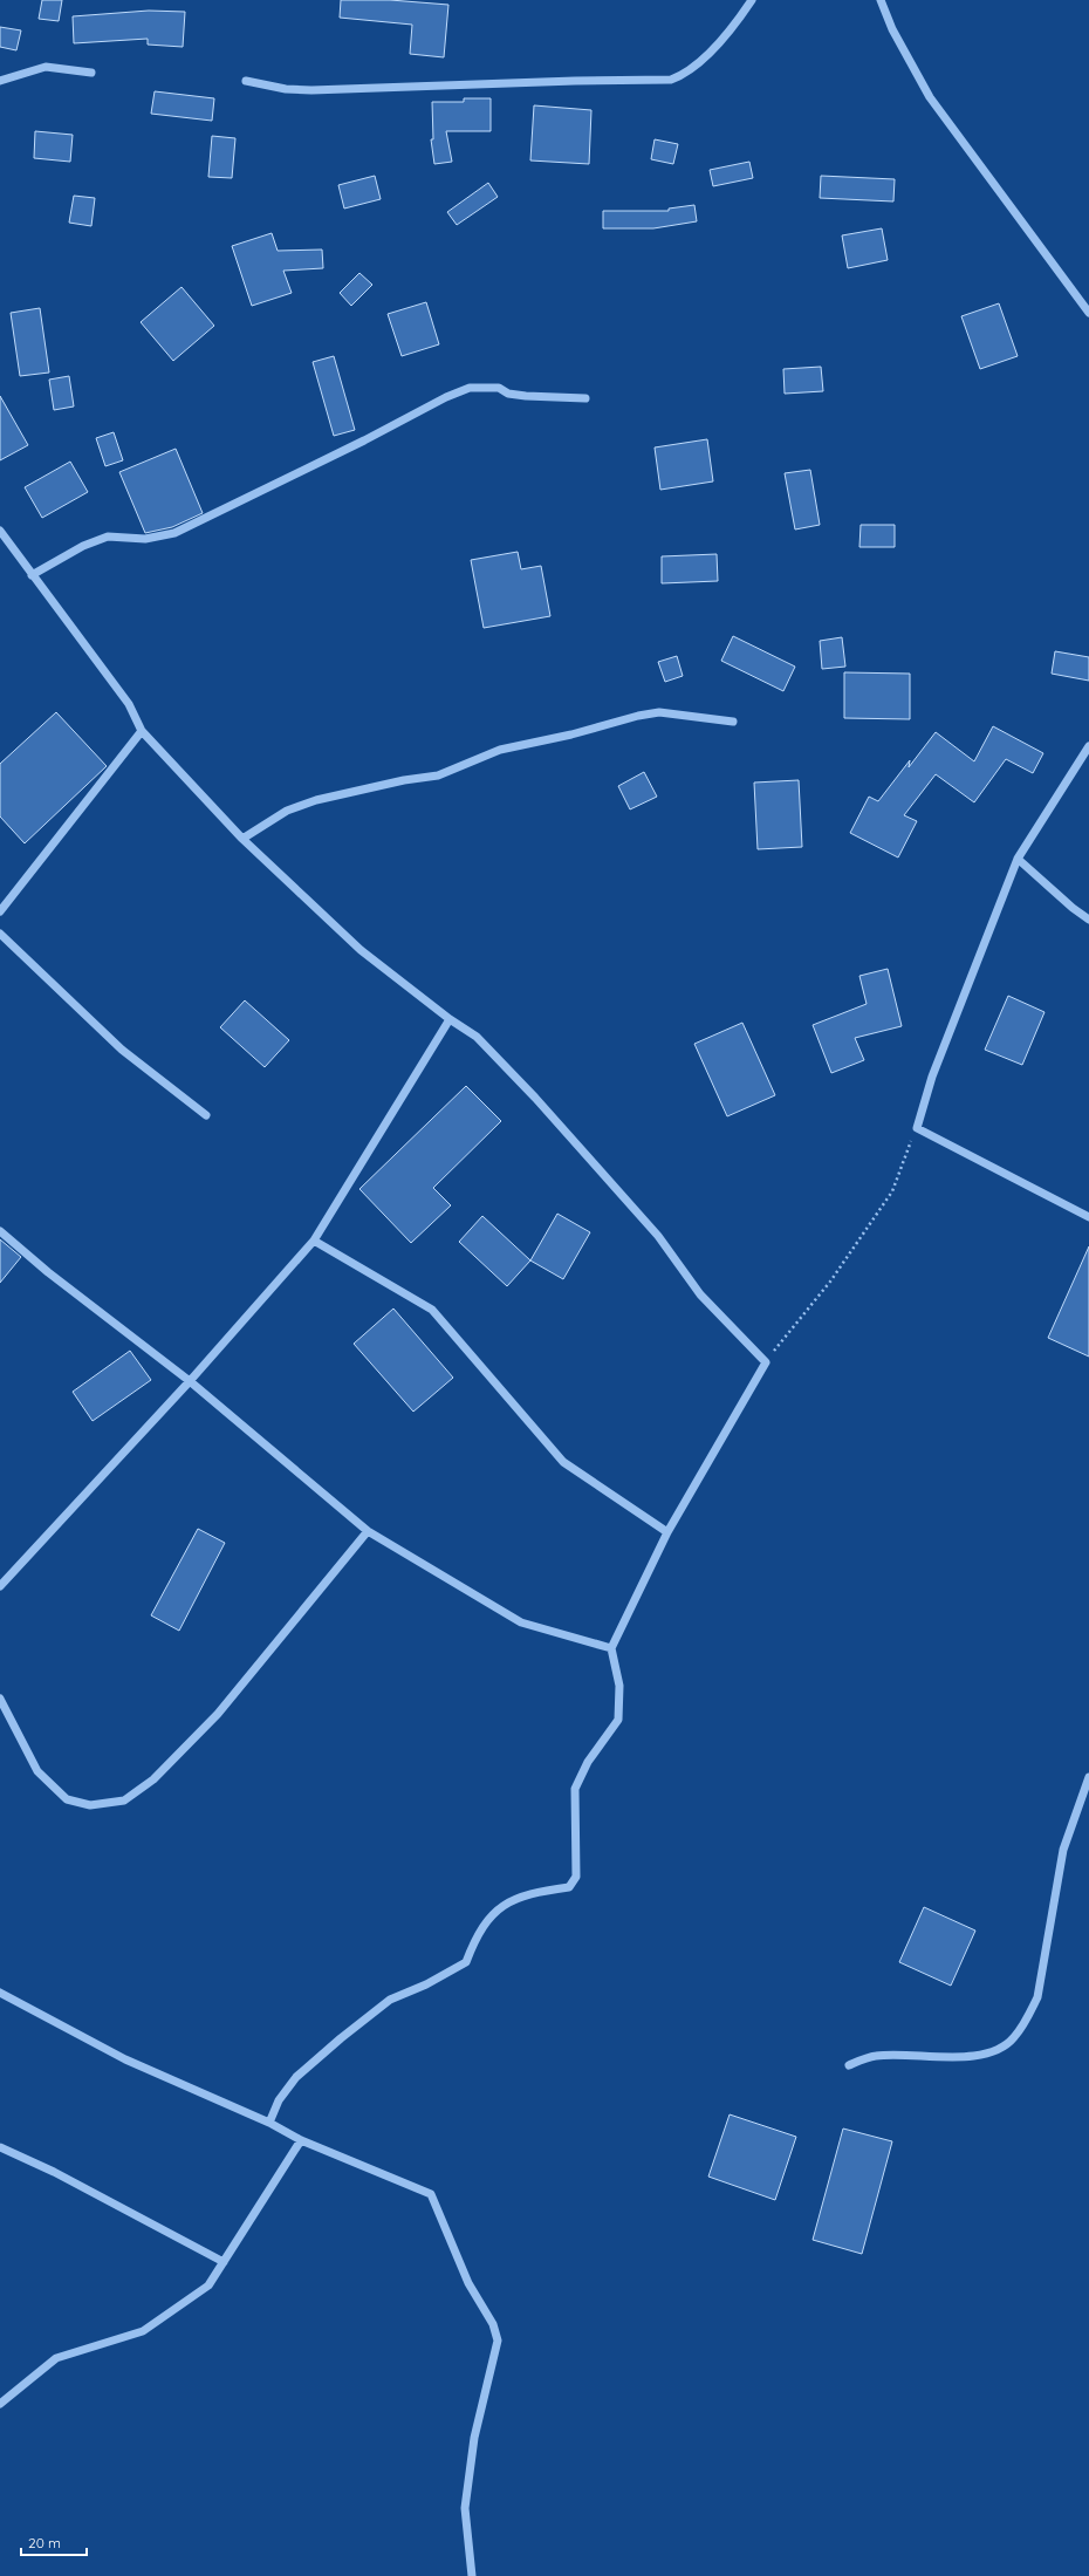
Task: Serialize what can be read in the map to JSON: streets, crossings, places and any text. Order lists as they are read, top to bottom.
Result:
{
  "scale_bar": "20 m"
}
